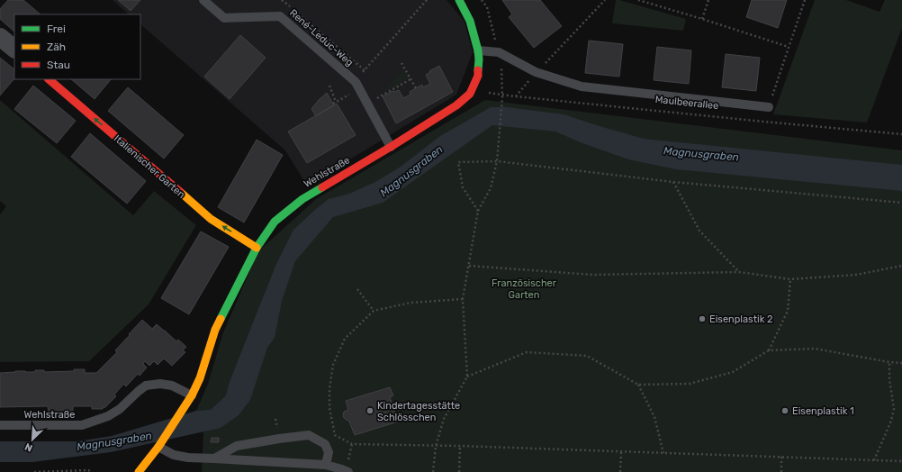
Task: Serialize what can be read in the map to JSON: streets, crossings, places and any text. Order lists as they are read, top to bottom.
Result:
{
  "streets": {
    "street": ["Italienischer Garten", "Wehlstraße"],
    "lane": ["René-Leduc-Weg", "Maulbeerallee"]
  },
  "crossings": [
    ["René-Leduc-Weg", "Wehlstraße"],
    ["Maulbeerallee", "Wehlstraße"],
    ["Italienischer Garten", "Wehlstraße"]
  ],
  "one_way": ["Italienischer Garten"],
  "water": ["Magnusgraben"],
  "parks": ["Französischer Garten"],
  "places": ["Eisenplastik 2", "Kindertagesstätte Schlösschen", "Eisenplastik 1"],
  "legend": ["Frei", "Zäh", "Stau"],
  "north": "bottom left"
}
